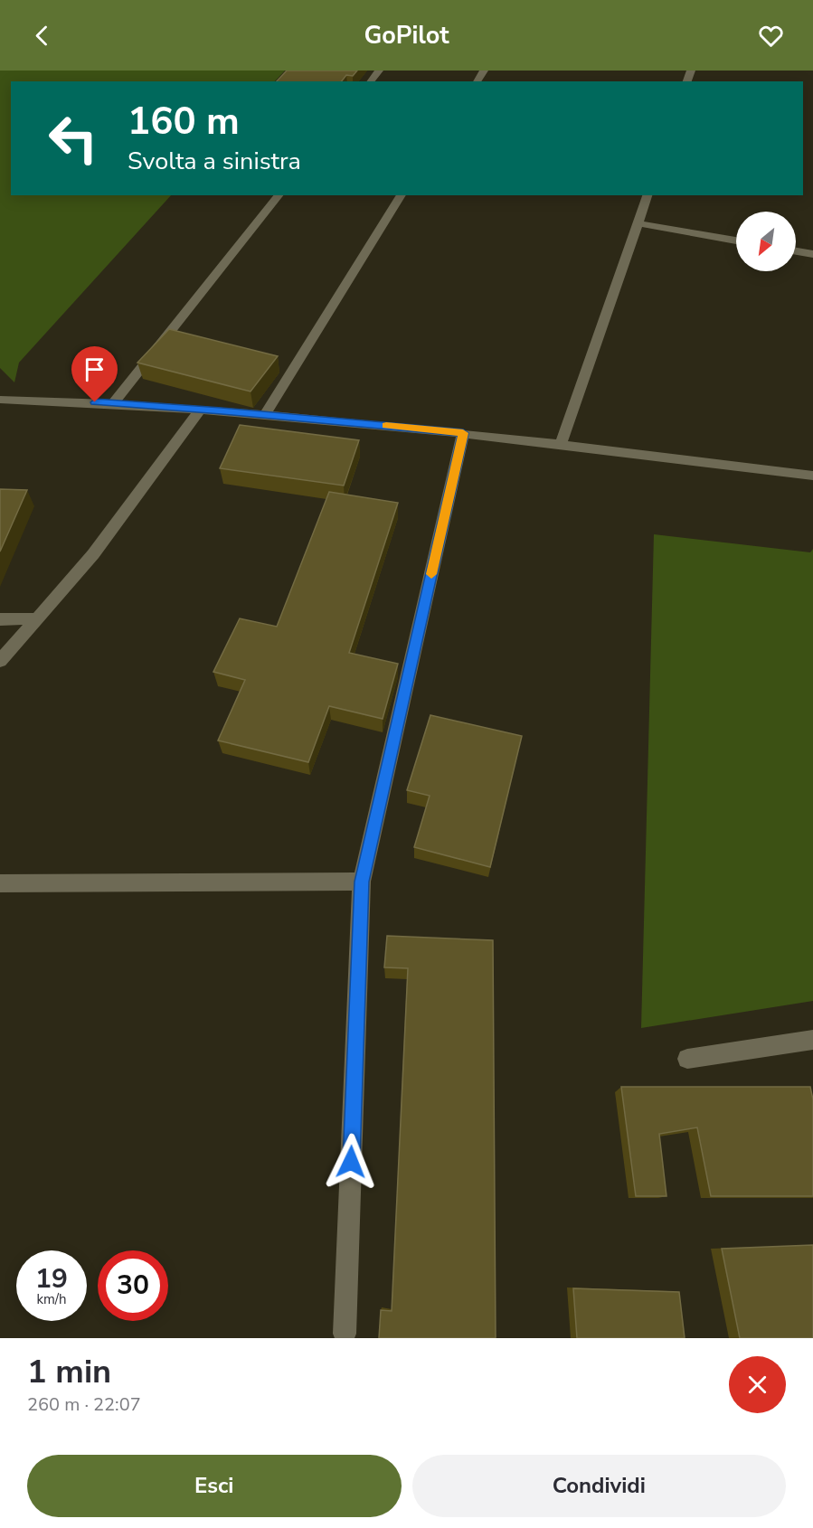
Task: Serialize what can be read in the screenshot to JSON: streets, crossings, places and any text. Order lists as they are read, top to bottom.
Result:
{
  "north": "bottom left",
  "page": {
    "header": "GoPilot",
    "turn": ["160 m", "Svolta a sinistra"],
    "speed": "19 km/h",
    "limit": "30",
    "heading": ["1 min", "260 m · 22:07"],
    "buttons": ["Esci", "Condividi"]
  }
}
